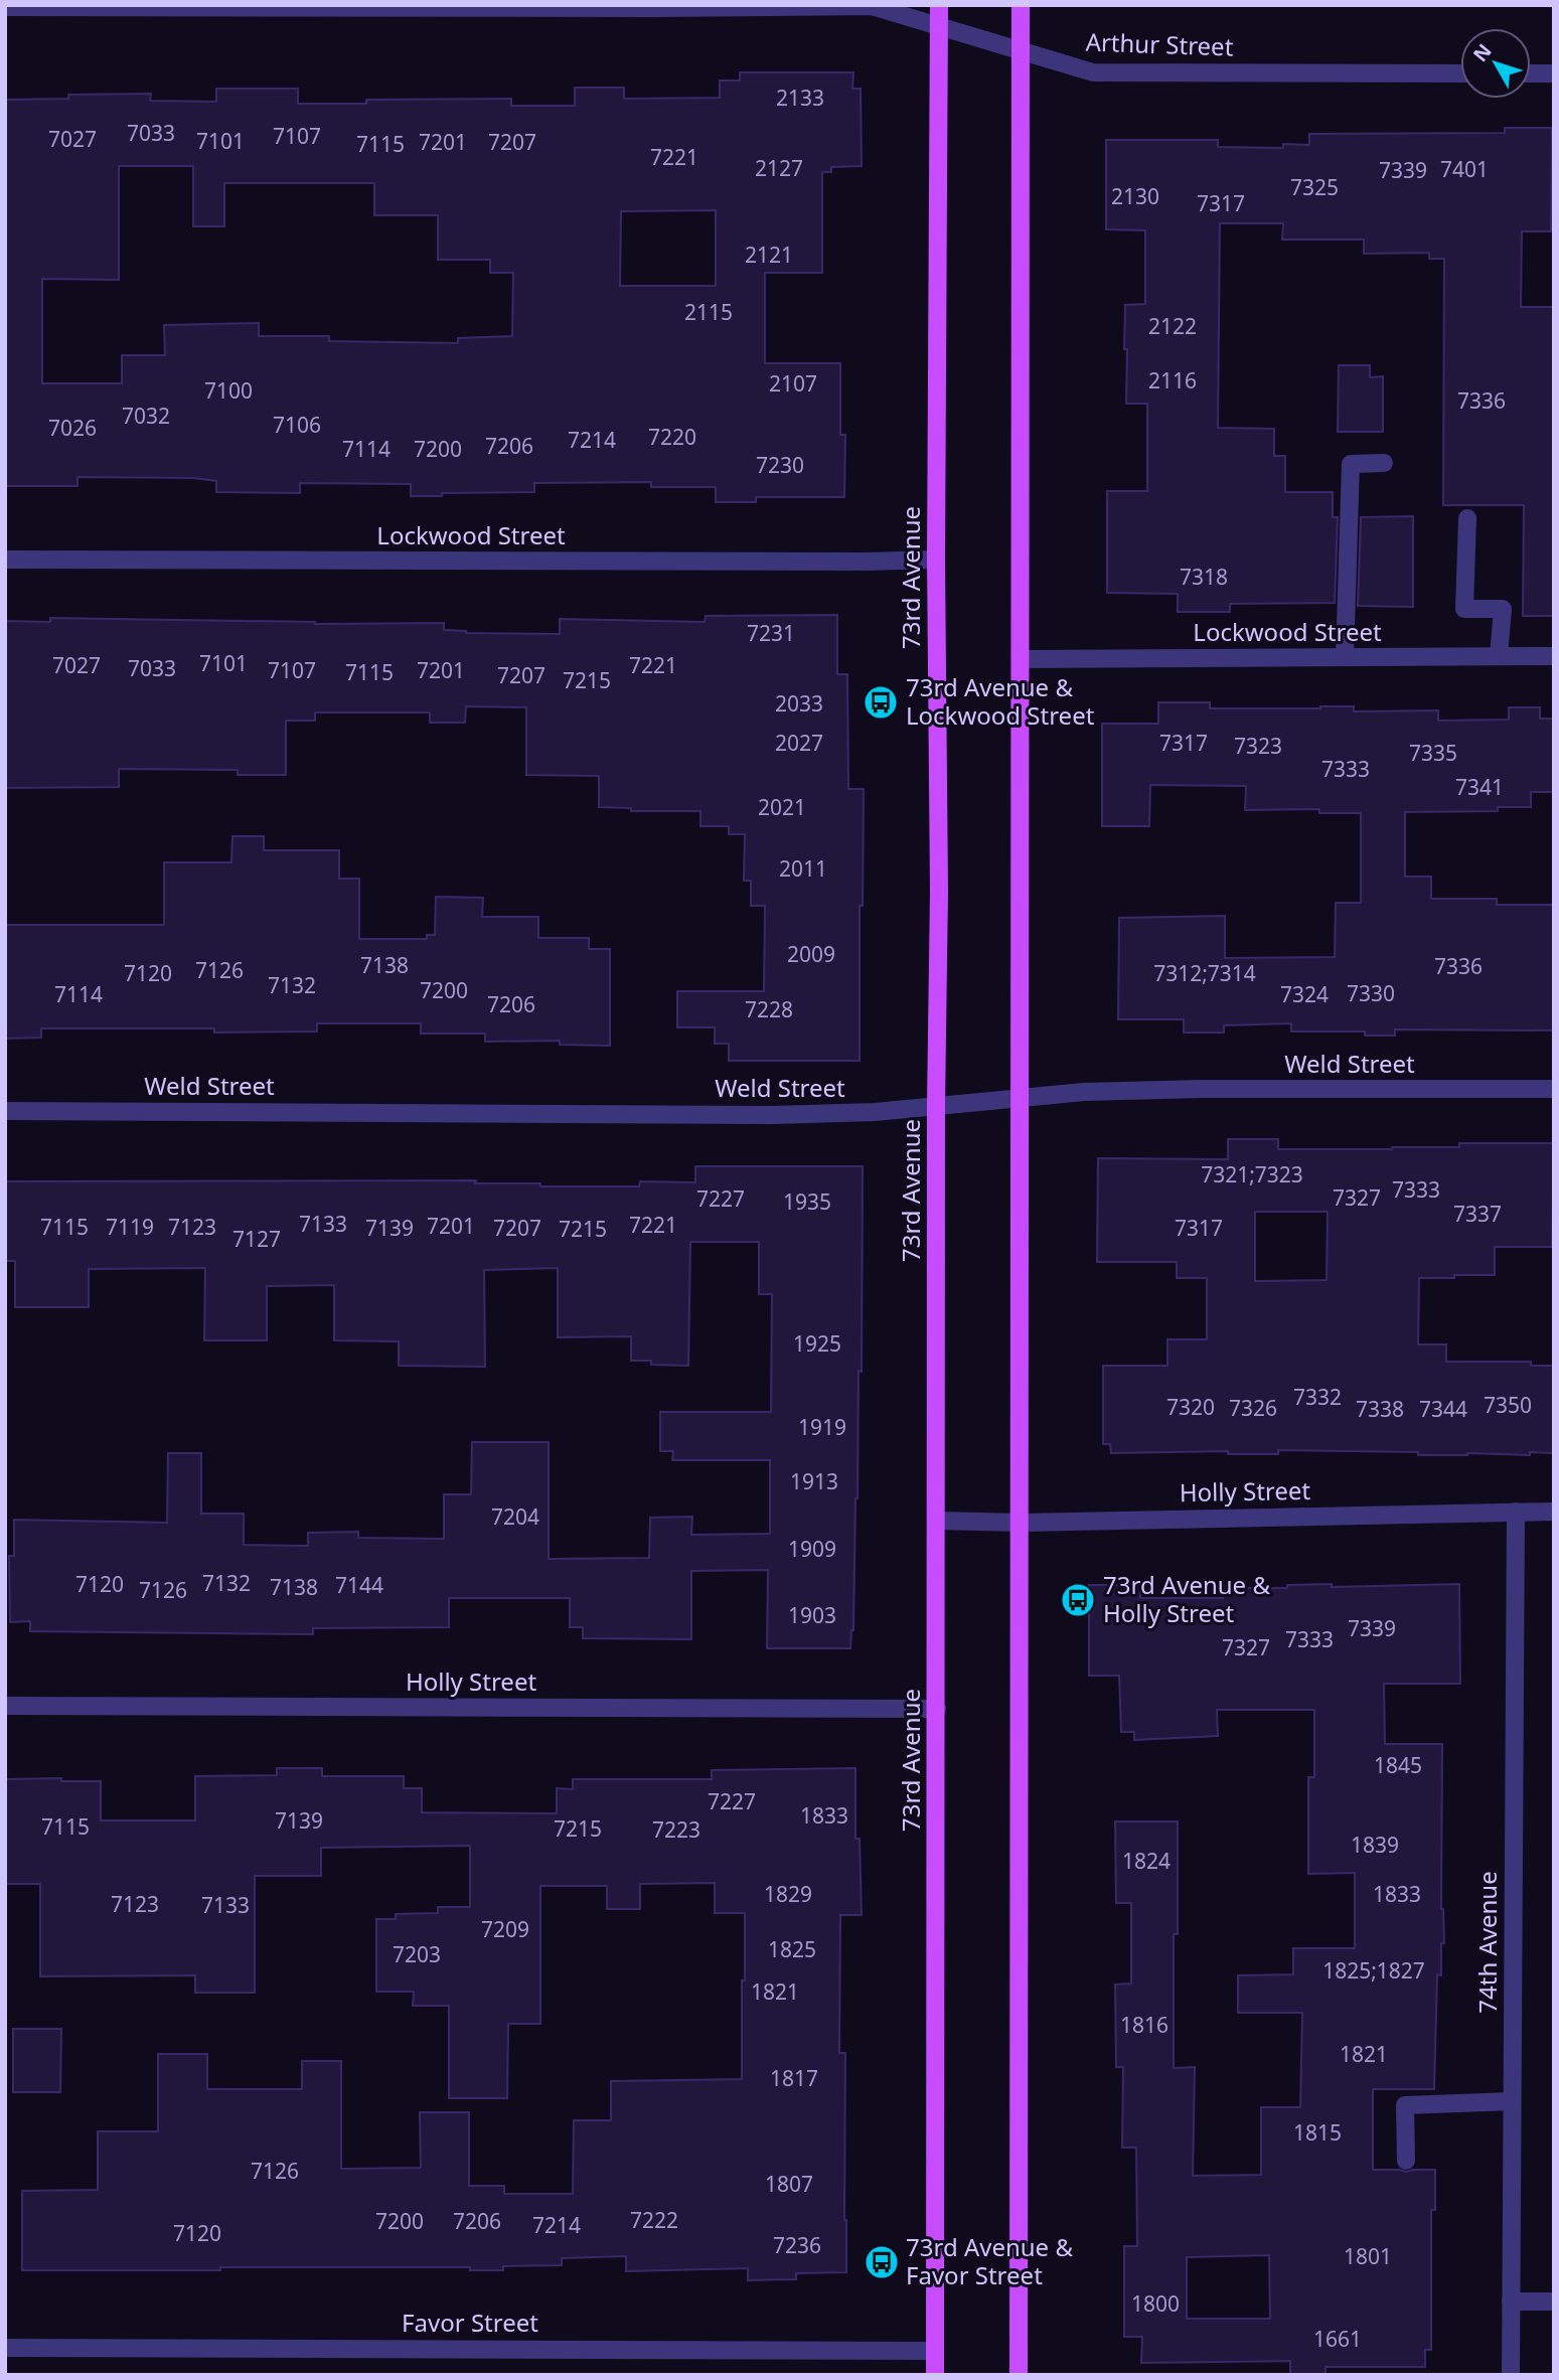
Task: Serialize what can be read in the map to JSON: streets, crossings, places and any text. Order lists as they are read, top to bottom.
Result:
{
  "streets": {
    "main road": ["73rd Avenue"],
    "street": [
      "Arthur Street",
      "Lockwood Street",
      "Weld Street",
      "Holly Street",
      "74th Avenue",
      "Favor Street"
    ]
  },
  "crossings": [
    ["Arthur Street", "73rd Avenue"],
    ["Lockwood Street", "73rd Avenue"],
    ["73rd Avenue", "Weld Street"],
    ["73rd Avenue", "Holly Street"],
    ["73rd Avenue", "Favor Street"],
    ["Holly Street", "74th Avenue"]
  ],
  "places": {
    "bus stop": ["73rd Avenue & Lockwood Street", "73rd Avenue & Holly Street", "73rd Avenue & Favor Street"]
  },
  "house_numbers": [
    "2133",
    "7033",
    "7107",
    "7027",
    "7101",
    "7201",
    "7207",
    "7115",
    "7221",
    "2127",
    "7401",
    "7339",
    "7325",
    "2130",
    "7317",
    "2121",
    "2115",
    "2122",
    "2116",
    "2107",
    "7100",
    "7336",
    "7032",
    "7106",
    "7026",
    "7220",
    "7214",
    "7206",
    "7114",
    "7200",
    "7230",
    "7318",
    "7231",
    "7101",
    "7027",
    "7221",
    "7033",
    "7107",
    "7201",
    "7115",
    "7207",
    "7215",
    "2033",
    "2027",
    "7317",
    "7323",
    "7335",
    "7333",
    "7341",
    "2021",
    "2011",
    "2009",
    "7138",
    "7336",
    "7126",
    "7120",
    "7312;7314",
    "7132",
    "7200",
    "7330",
    "7114",
    "7324",
    "7206",
    "7228",
    "7321;7323",
    "7333",
    "7327",
    "7227",
    "1935",
    "7337",
    "7133",
    "7221",
    "7201",
    "7115",
    "7119",
    "7123",
    "7139",
    "7207",
    "7317",
    "7215",
    "7127",
    "1925",
    "7332",
    "7350",
    "7320",
    "7326",
    "7338",
    "7344",
    "1919",
    "1913",
    "7204",
    "1909",
    "7132",
    "7120",
    "7144",
    "7138",
    "7126",
    "1903",
    "7339",
    "7333",
    "7327",
    "1845",
    "7227",
    "1833",
    "7139",
    "7115",
    "7215",
    "7223",
    "1839",
    "1824",
    "1829",
    "1833",
    "7123",
    "7133",
    "7209",
    "1825",
    "7203",
    "1825;1827",
    "1821",
    "1816",
    "1821",
    "1817",
    "1815",
    "7126",
    "1807",
    "7222",
    "7200",
    "7206",
    "7214",
    "7120",
    "7236",
    "1801",
    "1800",
    "1661"
  ],
  "north": "top left"
}
